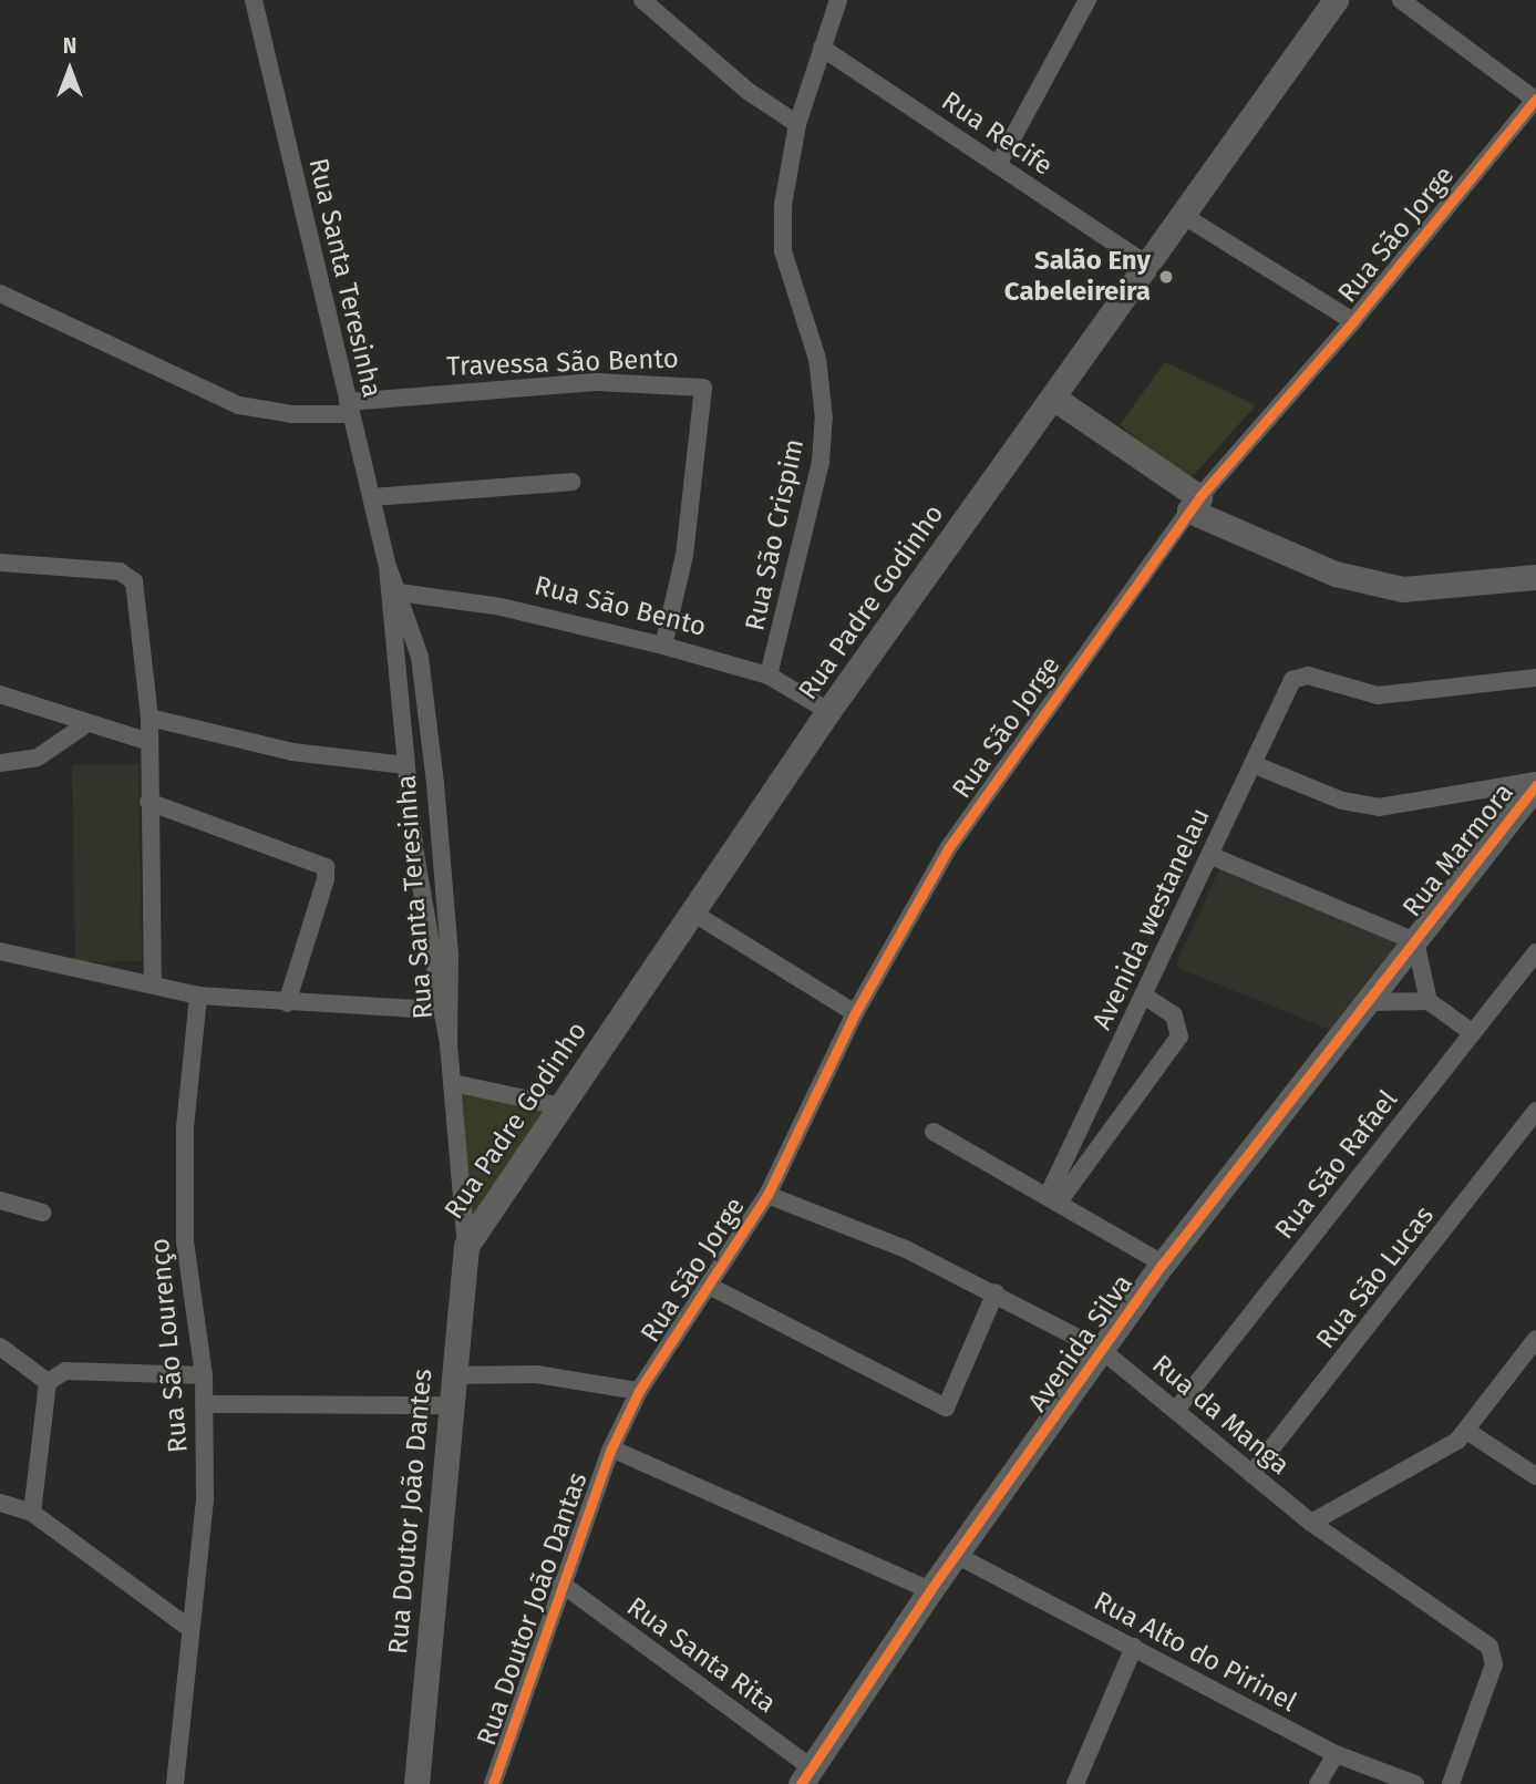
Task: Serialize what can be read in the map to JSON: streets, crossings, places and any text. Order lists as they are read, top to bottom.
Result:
{
  "streets": {
    "street": [
      "Rua Recife",
      "Rua São Jorge",
      "Rua Santa Teresinha",
      "Travessa São Bento",
      "Rua São Crispim",
      "Rua Padre Godinho",
      "Rua São Bento",
      "Rua Marmora",
      "Avenida westanelau",
      "Rua São Rafael",
      "Rua São Lucas",
      "Avenida Silva",
      "Rua São Lourenço",
      "Rua da Manga",
      "Rua Doutor João Dantes",
      "Rua Doutor João Dantas",
      "Rua Alto do Pirinel",
      "Rua Santa Rita"
    ]
  },
  "crossings": [
    ["Rua Recife", "Rua São Crispim"],
    ["Rua Recife", "Rua Padre Godinho"],
    ["Rua São Jorge", "Rua da Manga"],
    ["Rua São Jorge", "Rua Doutor João Dantas"],
    ["Rua Santa Teresinha", "Travessa São Bento"],
    ["Rua Santa Teresinha", "Rua Padre Godinho"],
    ["Rua Santa Teresinha", "Rua São Bento"],
    ["Rua Santa Teresinha", "Rua Doutor João Dantes"],
    ["Travessa São Bento", "Rua São Bento"],
    ["Rua São Crispim", "Rua São Bento"],
    ["Rua Padre Godinho", "Rua São Bento"],
    ["Rua Padre Godinho", "Rua Doutor João Dantes"],
    ["Rua Marmora", "Avenida Silva"],
    ["Rua São Rafael", "Rua da Manga"],
    ["Rua São Lucas", "Rua da Manga"],
    ["Avenida Silva", "Rua da Manga"],
    ["Avenida Silva", "Rua Alto do Pirinel"],
    ["Avenida Silva", "Rua Santa Rita"],
    ["Rua Doutor João Dantas", "Rua Santa Rita"]
  ],
  "places": ["Salão Eny Cabeleireira"],
  "north": "top"
}
